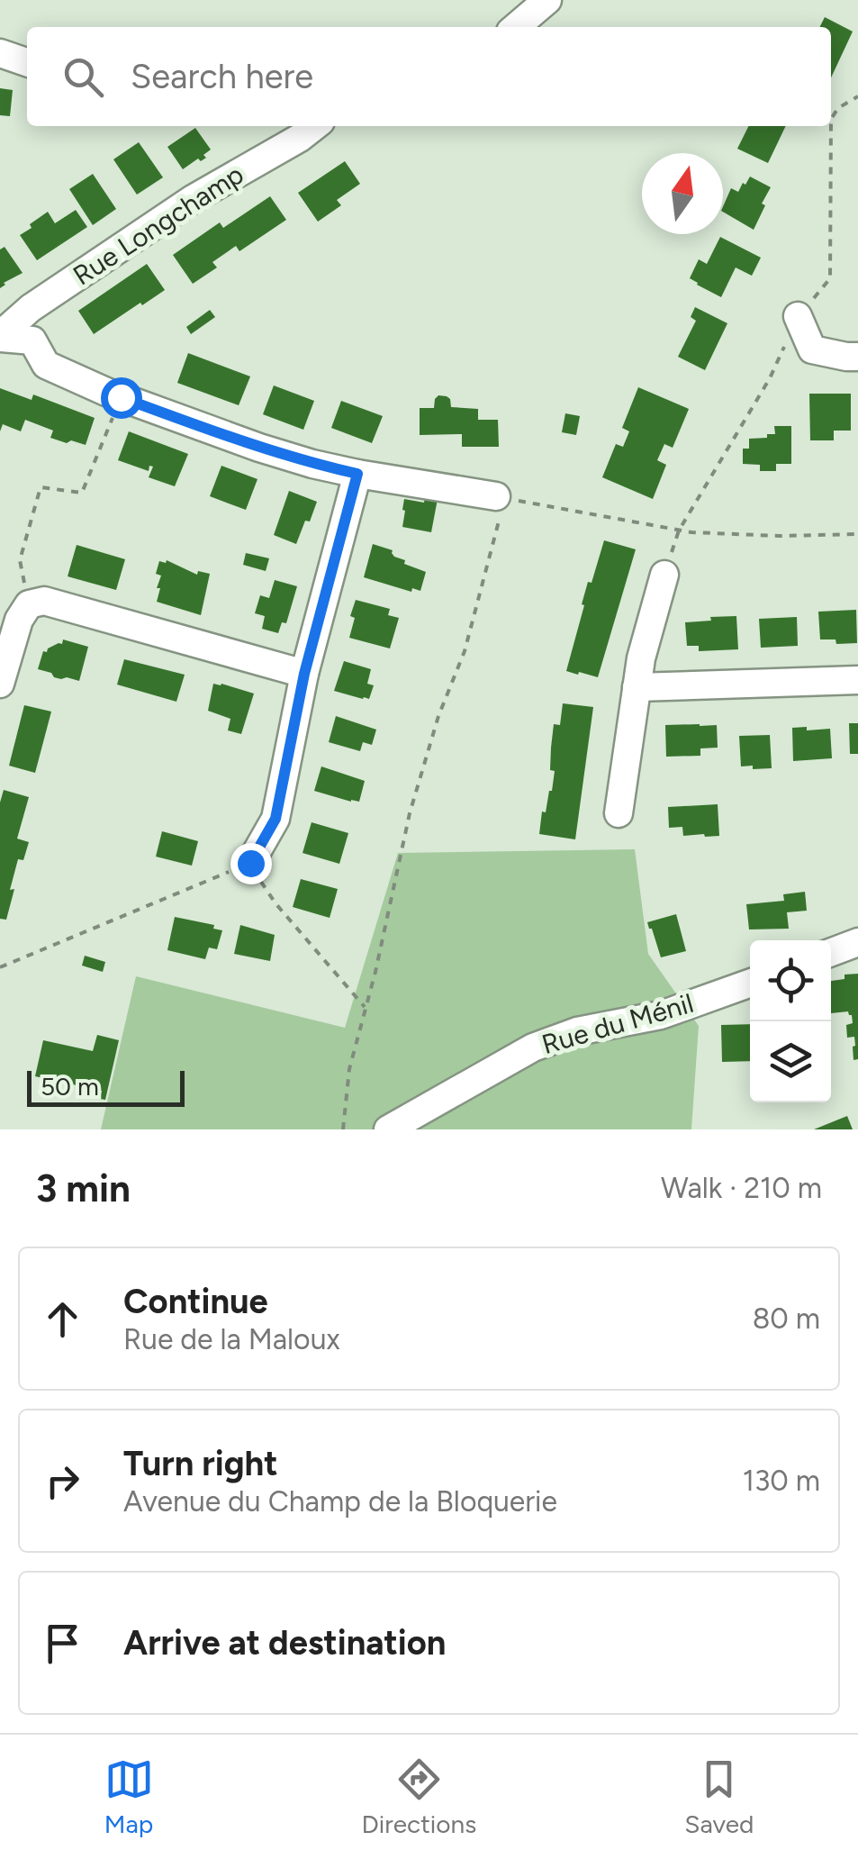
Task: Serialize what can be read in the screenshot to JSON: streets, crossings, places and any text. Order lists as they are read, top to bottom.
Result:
{
  "streets": {
    "street": ["Rue Longchamp", "Rue du Ménil"]
  },
  "scale_bar": "50 m",
  "north": "top",
  "page": {
    "search": "Search here",
    "scale": "50 m",
    "heading": ["3 min", "Walk · 210 m"],
    "list": [
      ["Continue", "Rue de la Maloux", "80 m"],
      ["Turn right", "Avenue du Champ de la Bloquerie", "130 m"],
      "Arrive at destination"
    ],
    "nav": ["Map", "Directions", "Saved"]
  }
}
